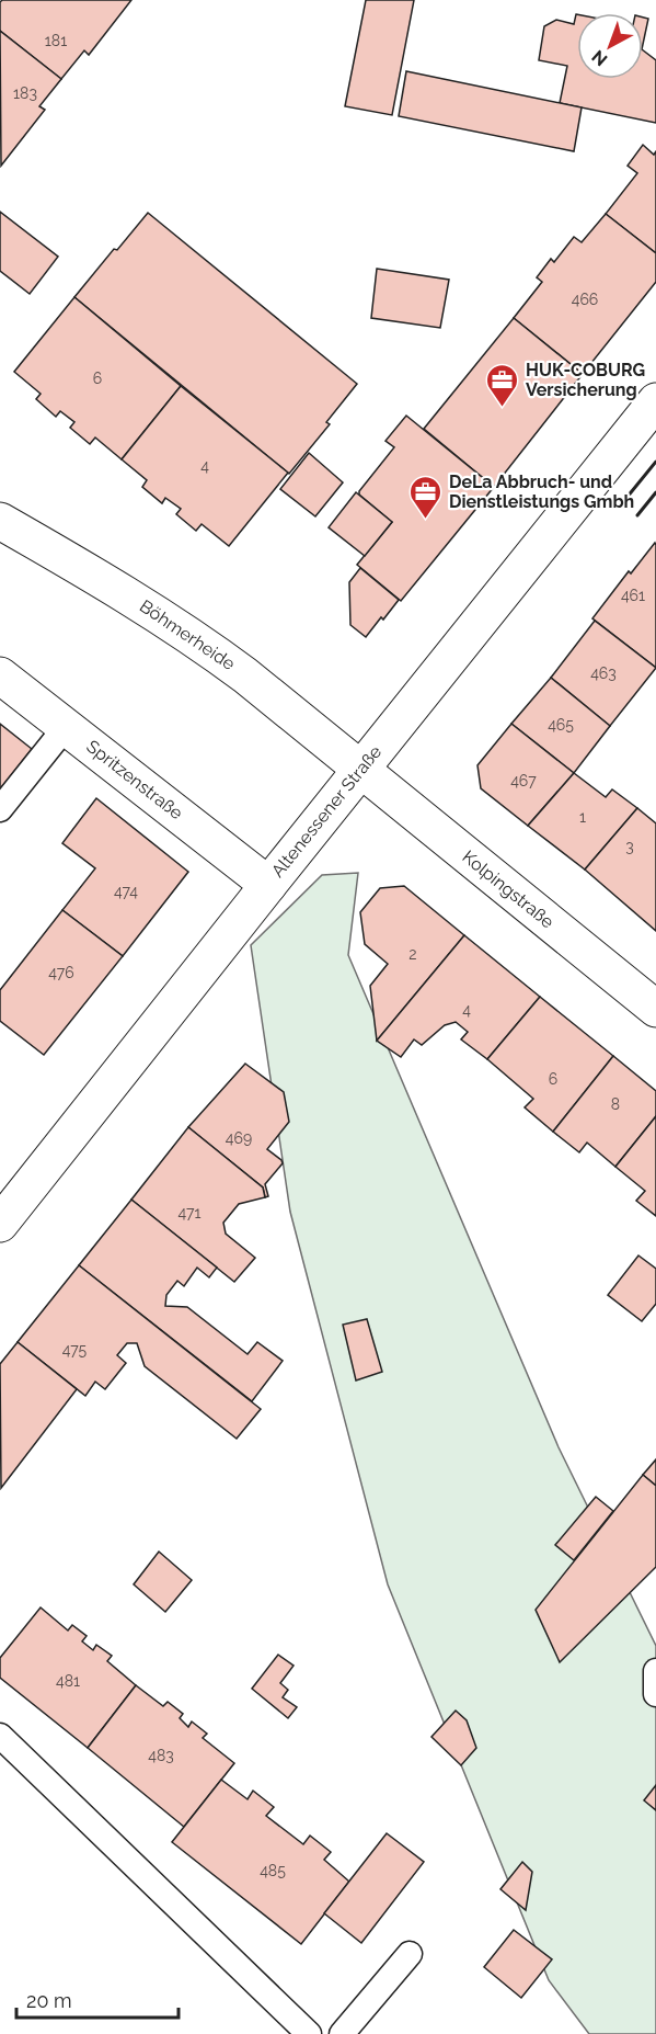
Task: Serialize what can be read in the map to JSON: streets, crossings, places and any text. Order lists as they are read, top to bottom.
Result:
{
  "streets": {
    "street": [
      "Böhmerheide",
      "Spritzenstraße",
      "Altenessener Straße",
      "Kolpingstraße"
    ]
  },
  "crossings": [
    ["Böhmerheide", "Altenessener Straße"],
    ["Böhmerheide", "Kolpingstraße"],
    ["Spritzenstraße", "Altenessener Straße"],
    ["Altenessener Straße", "Kolpingstraße"]
  ],
  "places": {
    "office": ["HUK-COBURG Versicherung", "DeLa Abbruch- und Dienstleistungs Gmbh"]
  },
  "house_numbers": [
    "181",
    "183",
    "466",
    "6",
    "4",
    "461",
    "463",
    "465",
    "467",
    "1",
    "3",
    "474",
    "2",
    "476",
    "4",
    "6",
    "8",
    "469",
    "471",
    "475",
    "481",
    "483",
    "485"
  ],
  "scale_bar": "20 m",
  "north": "bottom left"
}
